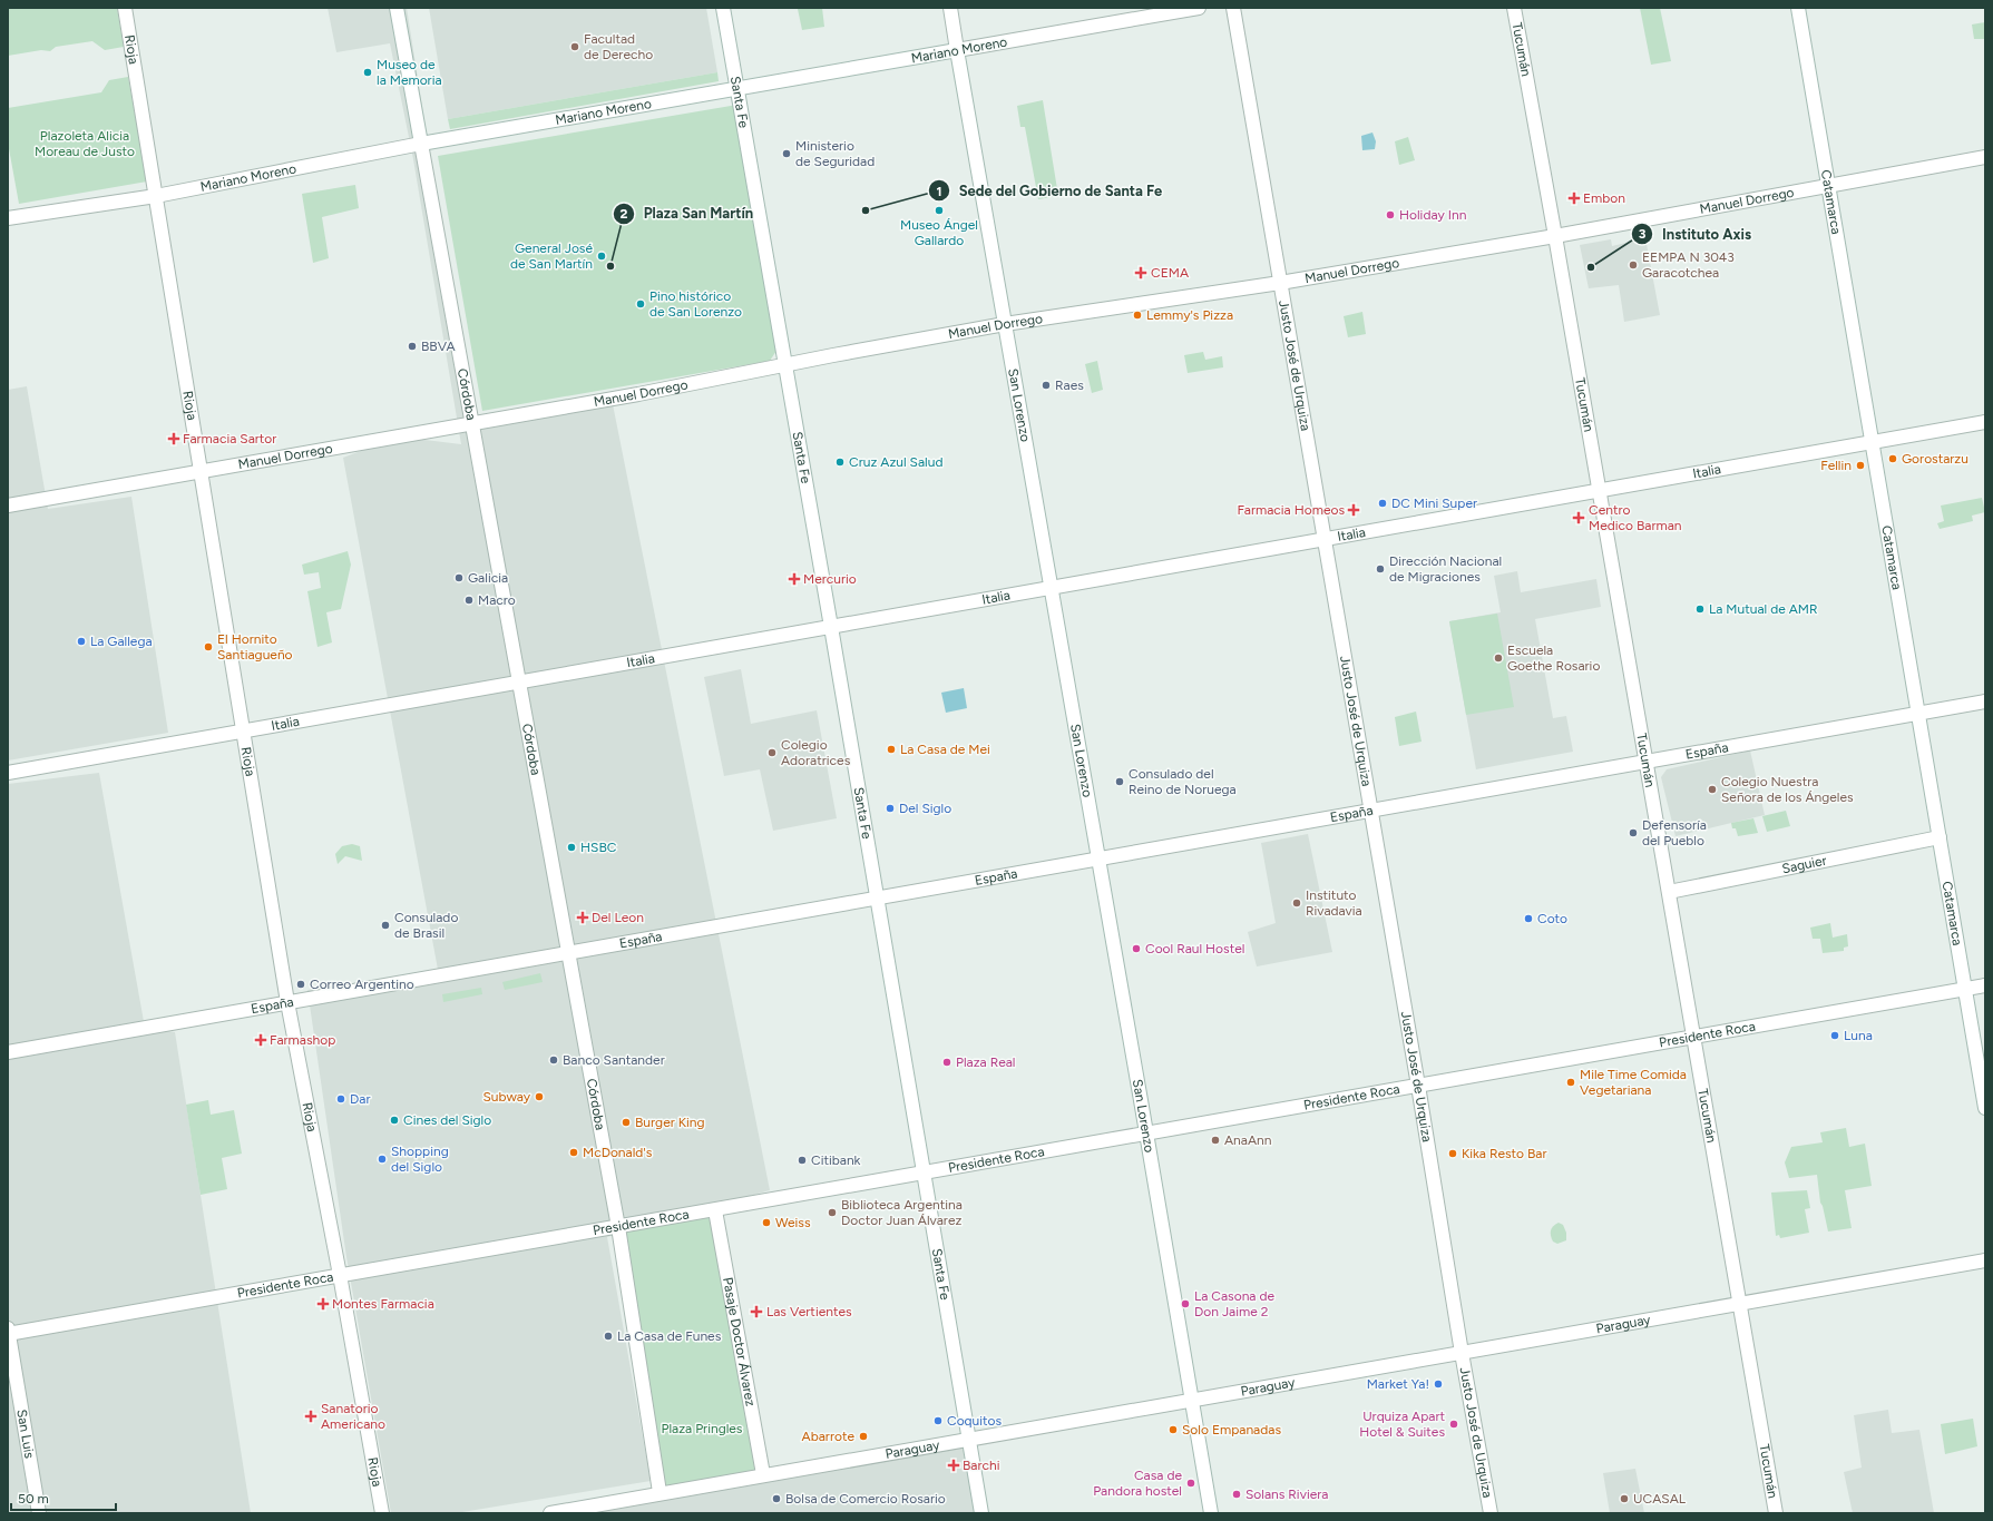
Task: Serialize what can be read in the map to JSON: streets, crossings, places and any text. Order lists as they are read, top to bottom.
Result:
{
  "streets": {
    "street": [
      "Rioja",
      "Tucumán",
      "Mariano Moreno",
      "Santa Fe",
      "Manuel Dorrego",
      "Catamarca",
      "Justo José de Urquiza",
      "Córdoba",
      "San Lorenzo",
      "Italia",
      "España",
      "Saguier",
      "Presidente Roca",
      "Paraguay",
      "Pasaje Doctor Álvarez",
      "San Luis"
    ]
  },
  "crossings": [
    ["Rioja", "Mariano Moreno"],
    ["Rioja", "Manuel Dorrego"],
    ["Rioja", "Italia"],
    ["Rioja", "España"],
    ["Rioja", "Presidente Roca"],
    ["Tucumán", "Manuel Dorrego"],
    ["Tucumán", "Italia"],
    ["Tucumán", "España"],
    ["Tucumán", "Saguier"],
    ["Tucumán", "Presidente Roca"],
    ["Tucumán", "Paraguay"],
    ["Mariano Moreno", "Santa Fe"],
    ["Mariano Moreno", "Córdoba"],
    ["Mariano Moreno", "San Lorenzo"],
    ["Santa Fe", "Manuel Dorrego"],
    ["Santa Fe", "Italia"],
    ["Santa Fe", "España"],
    ["Santa Fe", "Presidente Roca"],
    ["Santa Fe", "Paraguay"],
    ["Manuel Dorrego", "Catamarca"],
    ["Manuel Dorrego", "Justo José de Urquiza"],
    ["Manuel Dorrego", "Córdoba"],
    ["Manuel Dorrego", "San Lorenzo"],
    ["Catamarca", "Italia"],
    ["Catamarca", "España"],
    ["Catamarca", "Saguier"],
    ["Catamarca", "Presidente Roca"],
    ["Justo José de Urquiza", "Italia"],
    ["Justo José de Urquiza", "España"],
    ["Justo José de Urquiza", "Presidente Roca"],
    ["Justo José de Urquiza", "Paraguay"],
    ["Córdoba", "Italia"],
    ["Córdoba", "España"],
    ["Córdoba", "Presidente Roca"],
    ["Córdoba", "Paraguay"],
    ["San Lorenzo", "Italia"],
    ["San Lorenzo", "España"],
    ["San Lorenzo", "Presidente Roca"],
    ["San Lorenzo", "Paraguay"],
    ["Presidente Roca", "Pasaje Doctor Álvarez"],
    ["Presidente Roca", "San Luis"],
    ["Paraguay", "Pasaje Doctor Álvarez"]
  ],
  "parks": ["Plazoleta Alicia Moreau de Justo", "Plaza Pringles"],
  "places": {
    "other": [
      "Facultad de Derecho",
      "Museo de la Memoria",
      "Ministerio de Seguridad",
      "Sede del Gobierno de Santa Fe",
      "Museo Ángel Gallardo",
      "Holiday Inn",
      "General José de San Martín",
      "EEMPA N 3043 Garacotchea",
      "Plaza San Martín",
      "Instituto Axis",
      "Pino histórico de San Lorenzo",
      "Lemmy's Pizza",
      "BBVA",
      "Raes",
      "Gorostarzu",
      "Cruz Azul Salud",
      "Fellin",
      "DC Mini Super",
      "Dirección Nacional de Migraciones",
      "Galicia",
      "Macro",
      "La Mutual de AMR",
      "La Gallega",
      "El Hornito Santiagueño",
      "Escuela Goethe Rosario",
      "La Casa de Mei",
      "Colegio Adoratrices",
      "Consulado del Reino de Noruega",
      "Colegio Nuestra Señora de los Ángeles",
      "Del Siglo",
      "Defensoría del Pueblo",
      "HSBC",
      "Instituto Rivadavia",
      "Coto",
      "Consulado de Brasil",
      "Cool Raul Hostel",
      "Correo Argentino",
      "Luna",
      "Banco Santander",
      "Plaza Real",
      "Mile Time Comida Vegetariana",
      "Subway",
      "Dar",
      "Cines del Siglo",
      "Burger King",
      "AnaAnn",
      "McDonald's",
      "Kika Resto Bar",
      "Shopping del Siglo",
      "Citibank",
      "Biblioteca Argentina Doctor Juan Álvarez",
      "Weiss",
      "La Casona de Don Jaime 2",
      "La Casa de Funes",
      "Market Ya!",
      "Coquitos",
      "Urquiza Apart Hotel & Suites",
      "Solo Empanadas",
      "Abarrote",
      "Casa de Pandora hostel",
      "Solans Riviera",
      "Bolsa de Comercio Rosario",
      "UCASAL"
    ],
    "health": [
      "Embon",
      "CEMA",
      "Farmacia Sartor",
      "Farmacia Homeos",
      "Centro Medico Barman",
      "Mercurio",
      "Del Leon",
      "Farmashop",
      "Montes Farmacia",
      "Las Vertientes",
      "Sanatorio Americano",
      "Barchi"
    ]
  },
  "scale_bar": "50 m"
}
